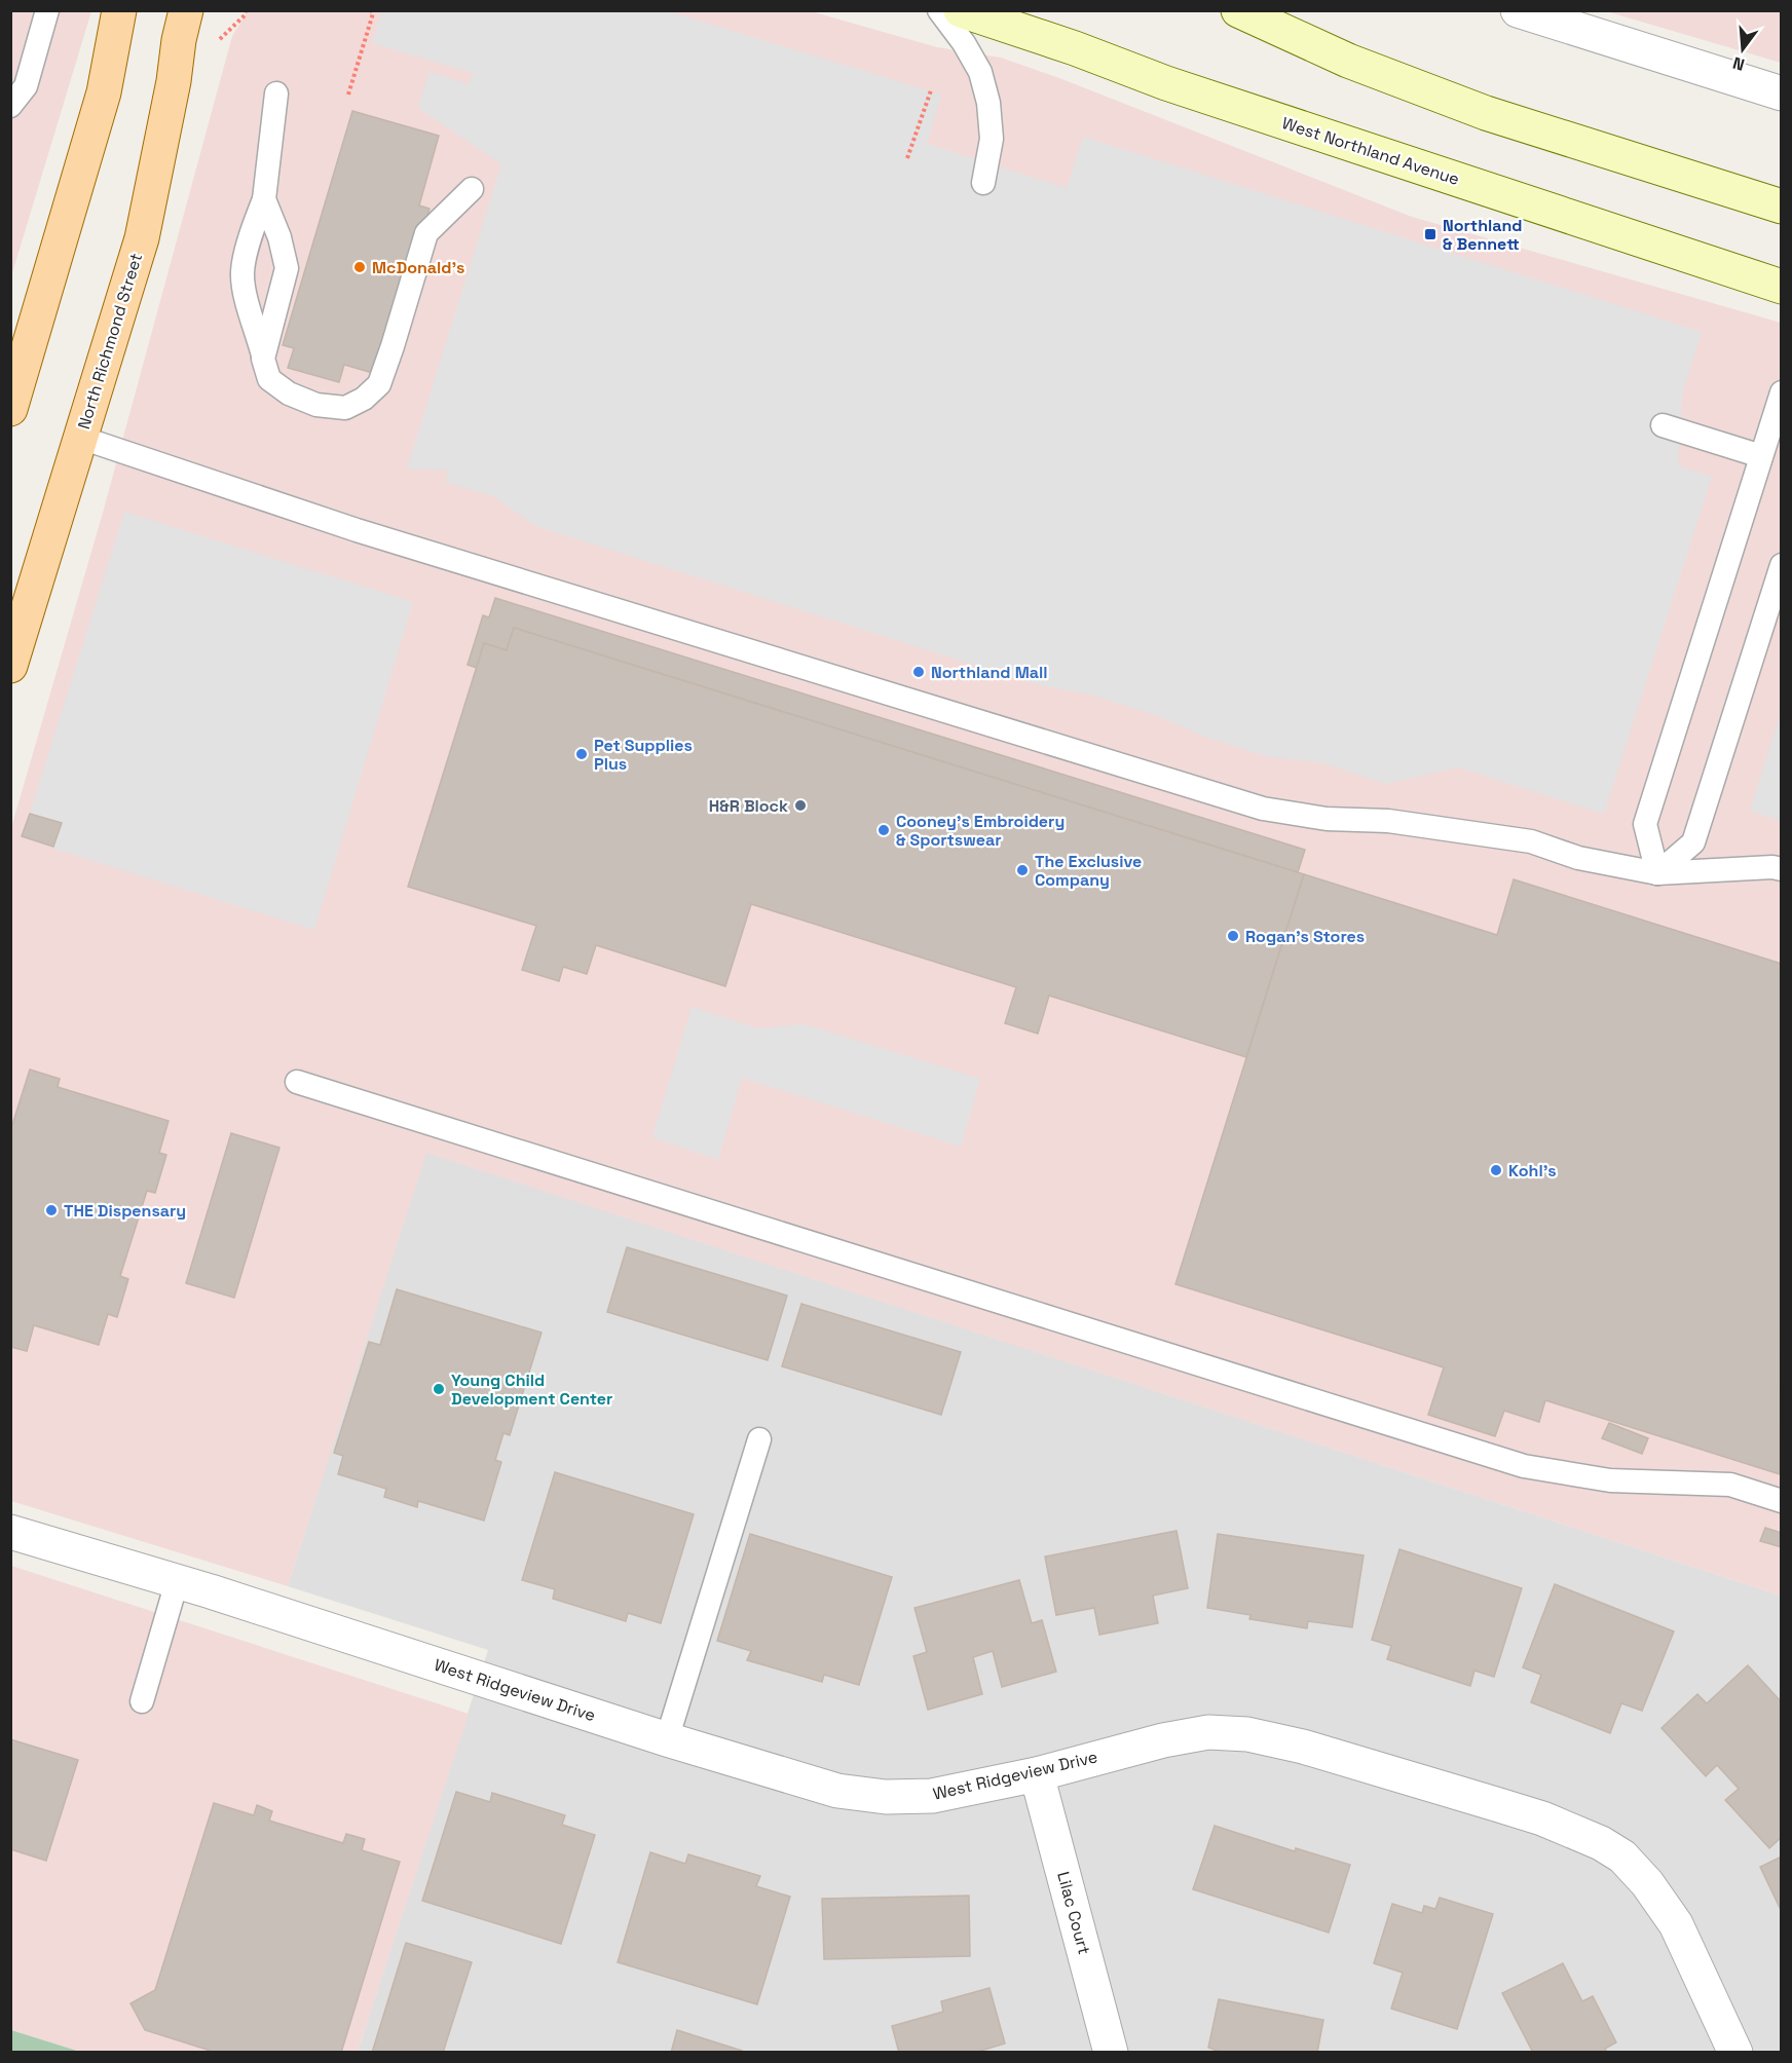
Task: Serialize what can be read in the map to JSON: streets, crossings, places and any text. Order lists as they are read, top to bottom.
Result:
{
  "streets": {
    "main road": ["West Northland Avenue", "North Richmond Street"],
    "street": ["West Ridgeview Drive", "Lilac Court"]
  },
  "crossings": [
    ["West Ridgeview Drive", "Lilac Court"]
  ],
  "places": {
    "transit": ["Northland & Bennett"],
    "other": [
      "McDonald's",
      "Northland Mall",
      "Pet Supplies Plus",
      "H&R Block",
      "Cooney's Embroidery & Sportswear",
      "The Exclusive Company",
      "Rogan's Stores",
      "Kohl's",
      "THE Dispensary",
      "Young Child Development Center"
    ]
  },
  "north": "bottom"
}
